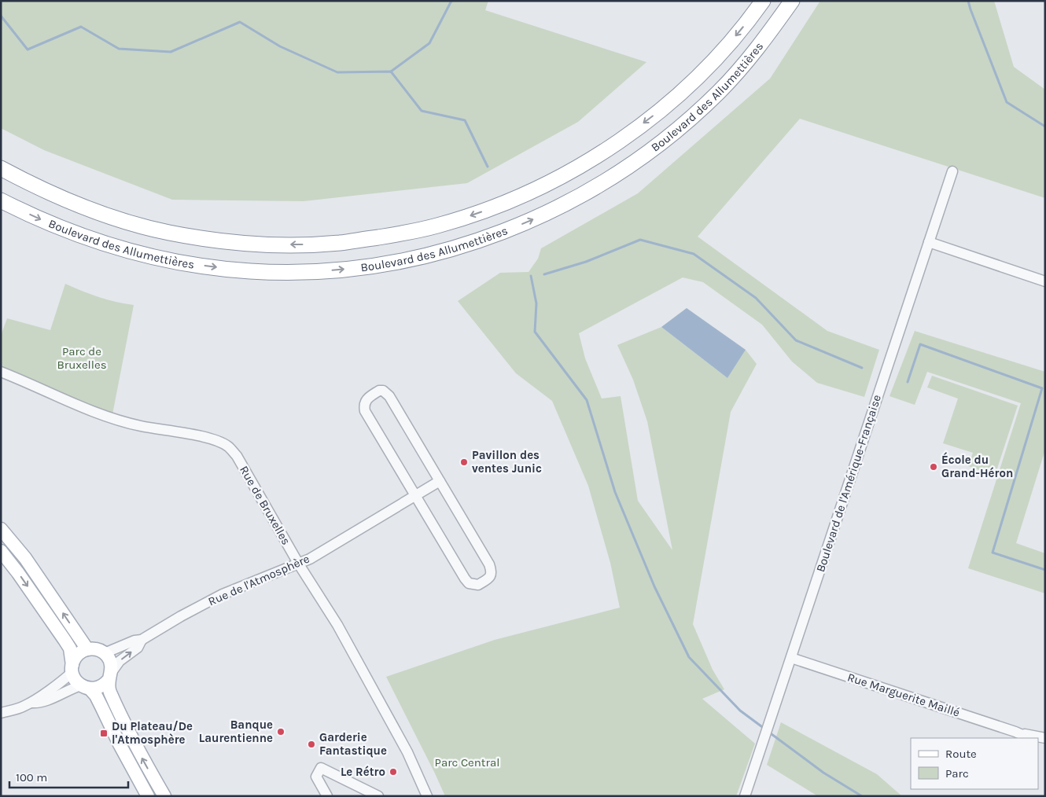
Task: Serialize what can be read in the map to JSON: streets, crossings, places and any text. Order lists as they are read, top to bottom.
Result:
{
  "streets": {
    "highway": ["Boulevard des Allumettières"],
    "street": [
      "Boulevard de l'Amérique-Française",
      "Rue de Bruxelles",
      "Rue de l'Atmosphère",
      "Rue Marguerite Maillé"
    ]
  },
  "crossings": [
    ["Boulevard de l'Amérique-Française", "Rue Marguerite Maillé"],
    ["Rue de Bruxelles", "Rue de l'Atmosphère"]
  ],
  "parks": ["Parc de Bruxelles", "Parc Central"],
  "places": {
    "other": [
      "Pavillon des ventes Junic",
      "École du Grand-Héron",
      "Banque Laurentienne",
      "Garderie Fantastique",
      "Le Rétro"
    ],
    "transit": ["Du Plateau/De l'Atmosphère"]
  },
  "legend": ["Route", "Parc"],
  "scale_bar": "100 m"
}
